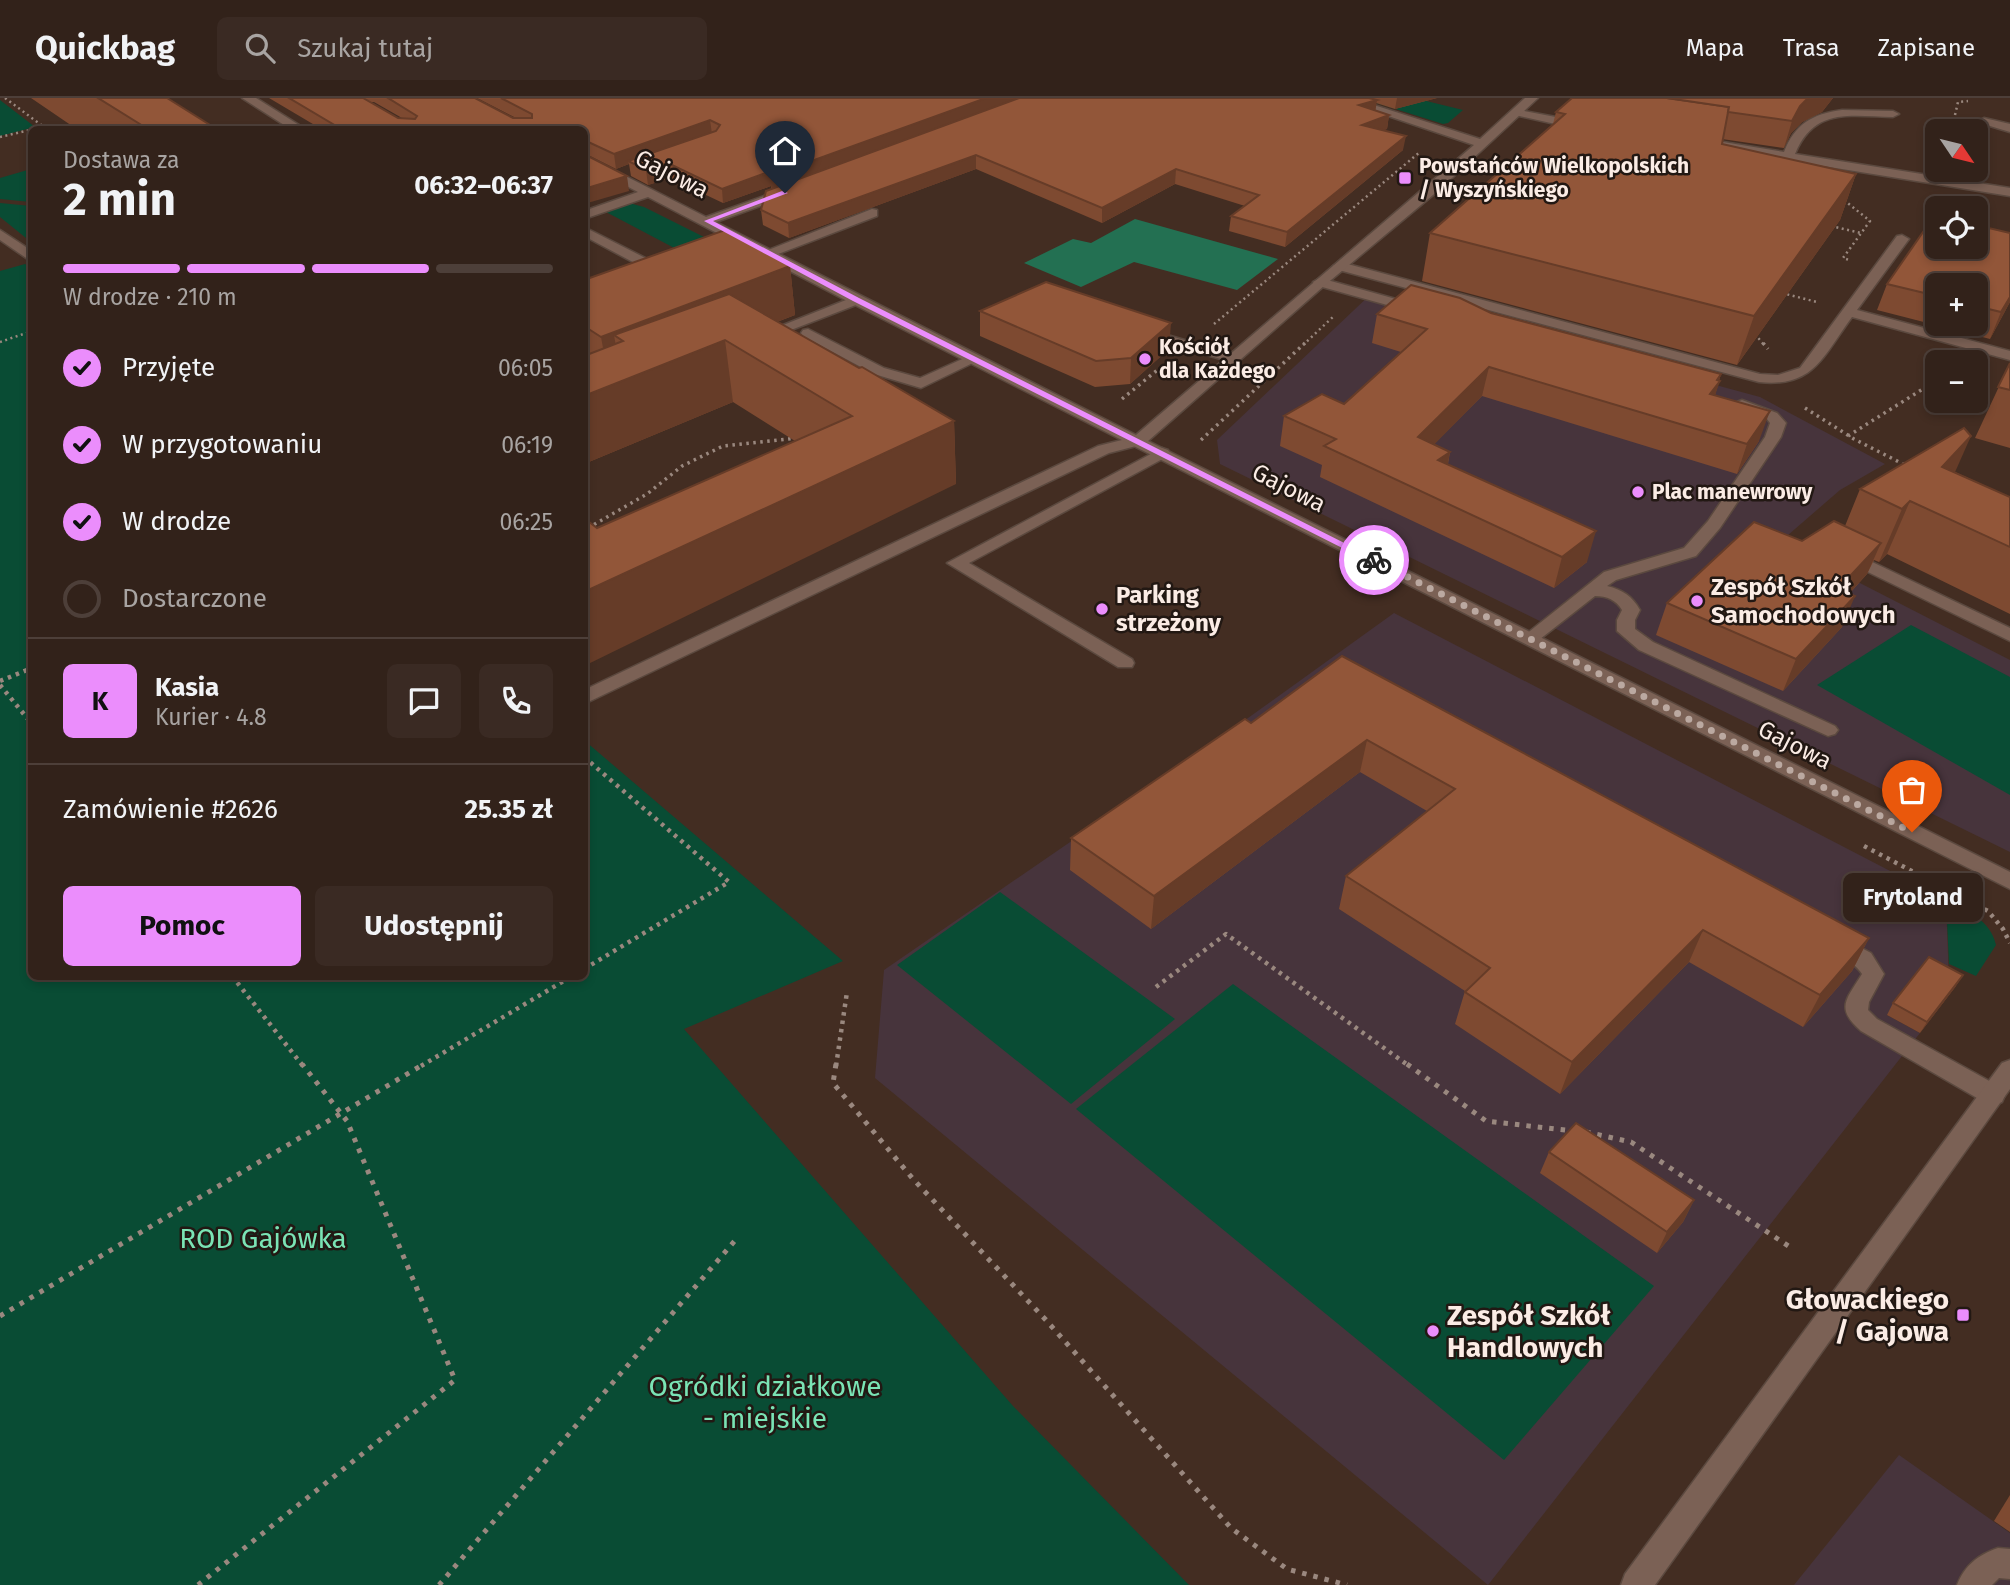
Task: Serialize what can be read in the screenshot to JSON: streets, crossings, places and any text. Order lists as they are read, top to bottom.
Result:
{
  "streets": {
    "street": ["Gajowa"]
  },
  "parks": ["ROD Gajówka", "Ogródki działkowe - miejskie"],
  "places": {
    "transit": ["Powstańców Wielkopolskich / Wyszyńskiego", "Głowackiego / Gajowa"],
    "other": [
      "Kościół dla Każdego",
      "Plac manewrowy",
      "Zespół Szkół Samochodowych",
      "Parking strzeżony",
      "Frytoland",
      "Zespół Szkół Handlowych"
    ]
  },
  "north": "bottom right",
  "page": {
    "header": "Quickbag",
    "search": "Szukaj tutaj",
    "nav": ["Mapa", "Trasa", "Zapisane"],
    "map_buttons": ["+", "−"],
    "heading": ["2 min", "Dostawa za", "06:32–06:37"],
    "panel": [
      "Kasia",
      "Kurier · 4.8",
      "Zamówienie #2626",
      "25.35 zł"
    ],
    "bar": "W drodze · 210 m",
    "list": [
      ["Przyjęte", "06:05"],
      ["W przygotowaniu", "06:19"],
      ["W drodze", "06:25"],
      "Dostarczone"
    ],
    "round": "K",
    "buttons": ["Pomoc", "Udostępnij"],
    "bubble": "Frytoland"
  }
}
